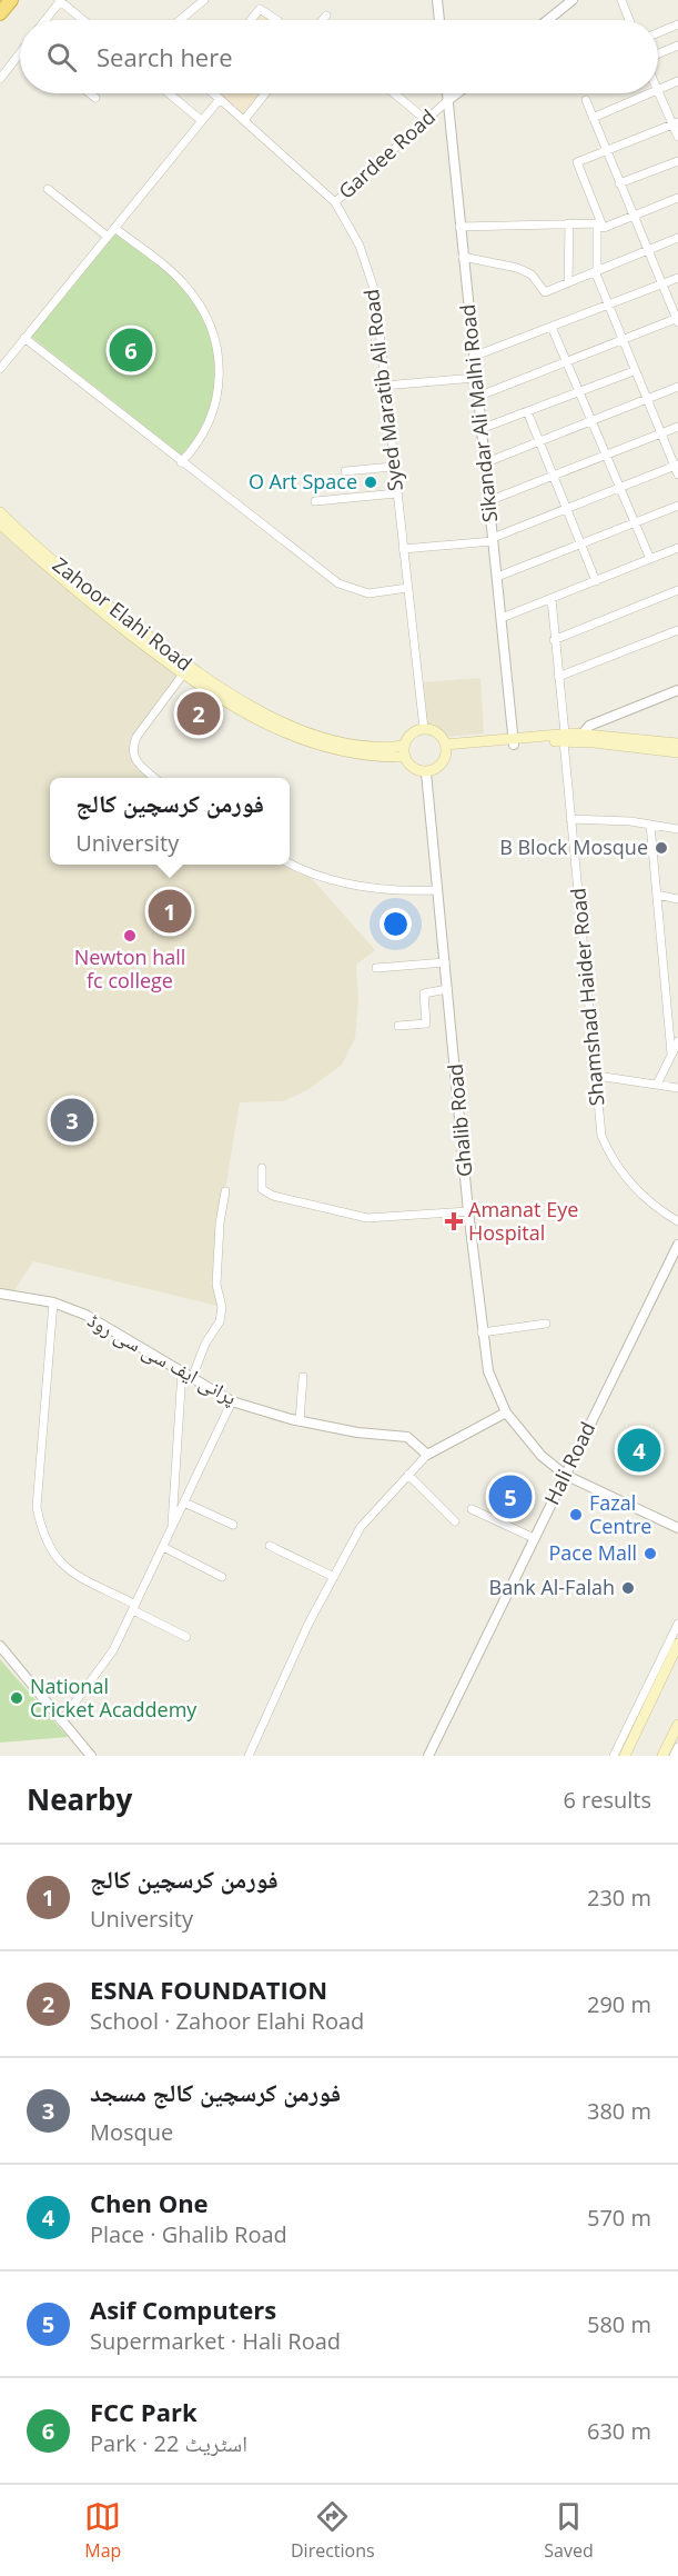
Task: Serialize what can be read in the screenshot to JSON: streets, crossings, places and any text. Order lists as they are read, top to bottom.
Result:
{
  "streets": {
    "main road": ["Zahoor Elahi Road"],
    "street": [
      "Gardee Road",
      "Syed Maratib Ali Road",
      "Sikandar Ali Malhi Road",
      "Shamshad Haider Road",
      "Ghalib Road",
      "پرانی ایف سی سی روڈ",
      "Hali Road"
    ]
  },
  "crossings": [
    ["Gardee Road", "Syed Maratib Ali Road"],
    ["Gardee Road", "Sikandar Ali Malhi Road"],
    ["Syed Maratib Ali Road", "Zahoor Elahi Road"],
    ["Syed Maratib Ali Road", "Ghalib Road"],
    ["Zahoor Elahi Road", "Ghalib Road"],
    ["Ghalib Road", "Hali Road"]
  ],
  "places": {
    "other": [
      "O Art Space",
      "B Block Mosque",
      "Newton hall fc college",
      "Fazal Centre",
      "Pace Mall",
      "Bank Al-Falah",
      "National Cricket Acaddemy"
    ],
    "health": ["Amanat Eye Hospital"]
  },
  "page": {
    "search": "Search here",
    "pins": [
      "6",
      "2",
      "1",
      "3",
      "4",
      "5"
    ],
    "popup": ["فورمن کرسچین کالج", "University"],
    "heading": ["Nearby", "6 results"],
    "list": [
      {
        "mark": "1",
        "name": "فورمن کرسچین کالج",
        "note": "University",
        "value": "230 m"
      },
      {
        "mark": "2",
        "name": "ESNA FOUNDATION",
        "note": "School · Zahoor Elahi Road",
        "value": "290 m"
      },
      {
        "mark": "3",
        "name": "فورمن کرسچین کالج مسجد",
        "note": "Mosque",
        "value": "380 m"
      },
      {
        "mark": "4",
        "name": "Chen One",
        "note": "Place · Ghalib Road",
        "value": "570 m"
      },
      {
        "mark": "5",
        "name": "Asif Computers",
        "note": "Supermarket · Hali Road",
        "value": "580 m"
      },
      {
        "mark": "6",
        "name": "FCC Park",
        "note": "Park · اسٹریٹ 22",
        "value": "630 m"
      }
    ],
    "nav": ["Map", "Directions", "Saved"]
  }
}
